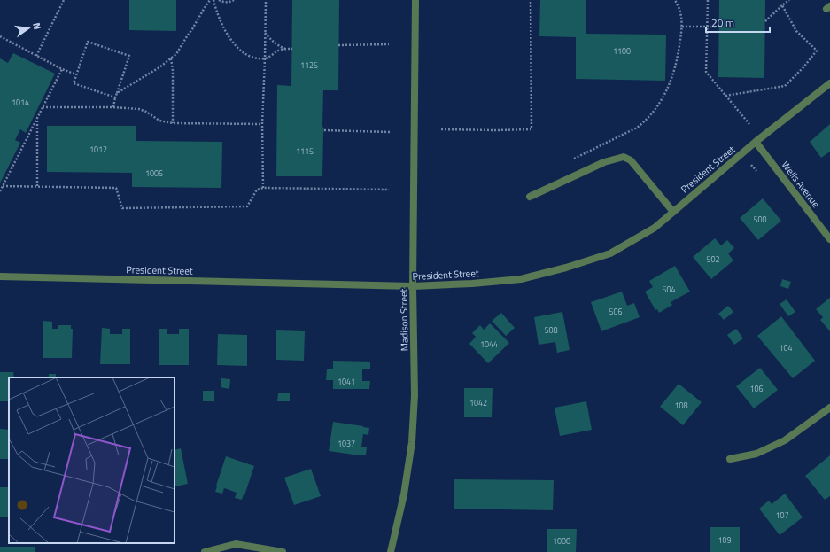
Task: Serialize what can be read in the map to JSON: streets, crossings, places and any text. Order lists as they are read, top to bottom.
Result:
{
  "streets": {
    "street": ["President Street", "Wells Avenue", "Madison Street"]
  },
  "crossings": [
    ["President Street", "Wells Avenue"],
    ["President Street", "Madison Street"]
  ],
  "house_numbers": [
    "1100",
    "1125",
    "1014",
    "1012",
    "1115",
    "1006",
    "500",
    "502",
    "504",
    "506",
    "508",
    "1044",
    "104",
    "1041",
    "106",
    "1042",
    "108",
    "1037",
    "107",
    "109",
    "1000"
  ],
  "scale_bar": "20 m",
  "north": "right"
}
